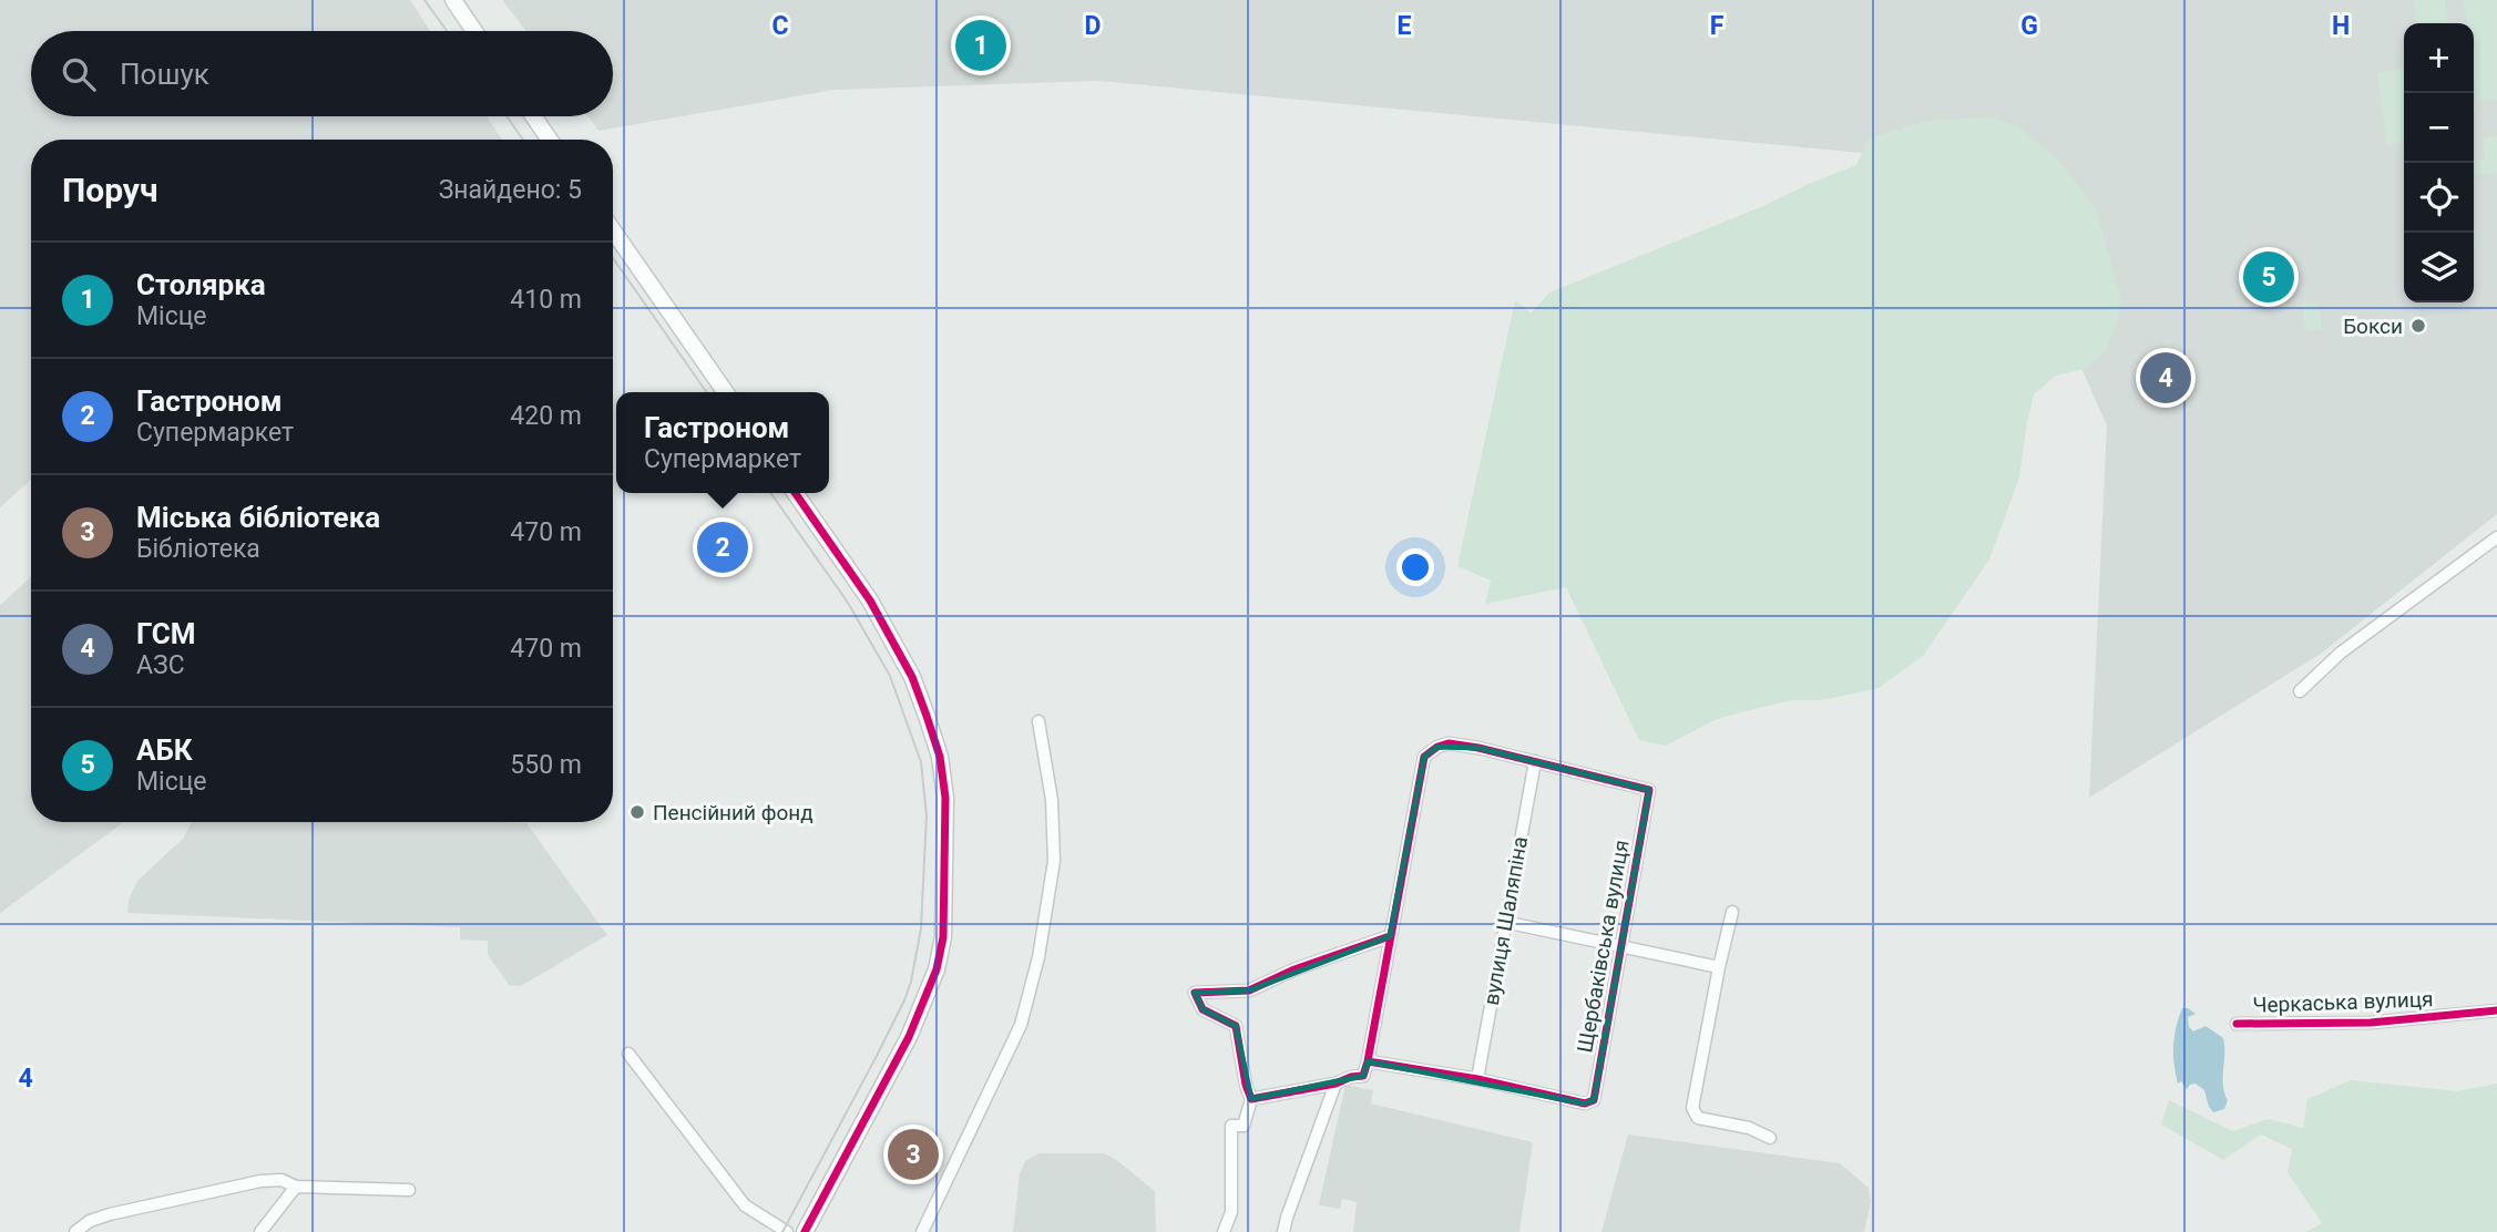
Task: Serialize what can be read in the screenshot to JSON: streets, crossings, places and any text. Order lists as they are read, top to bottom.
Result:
{
  "streets": {
    "street": ["вулиця Шаляпіна", "Щербаківська вулиця", "Черкаська вулиця"]
  },
  "crossings": [
    ["вулиця Шаляпіна", "Щербаківська вулиця"]
  ],
  "places": ["Бокси", "Пенсійний фонд"],
  "page": {
    "pins": [
      "1",
      "5",
      "4",
      "2",
      "3"
    ],
    "map_buttons": ["+", "−"],
    "search": "Пошук",
    "heading": ["Поруч", "Знайдено: 5"],
    "list": [
      {
        "mark": "1",
        "name": "Столярка",
        "note": "Місце",
        "value": "410 m"
      },
      {
        "mark": "2",
        "name": "Гастроном",
        "note": "Супермаркет",
        "value": "420 m"
      },
      {
        "mark": "3",
        "name": "Міська бібліотека",
        "note": "Бібліотека",
        "value": "470 m"
      },
      {
        "mark": "4",
        "name": "ГСМ",
        "note": "АЗС",
        "value": "470 m"
      },
      {
        "mark": "5",
        "name": "АБК",
        "note": "Місце",
        "value": "550 m"
      }
    ],
    "popup": ["Гастроном", "Супермаркет"]
  },
  "grid": {
    "columns": [
      "C",
      "D",
      "E",
      "F",
      "G",
      "H"
    ],
    "rows": ["4"]
  }
}
